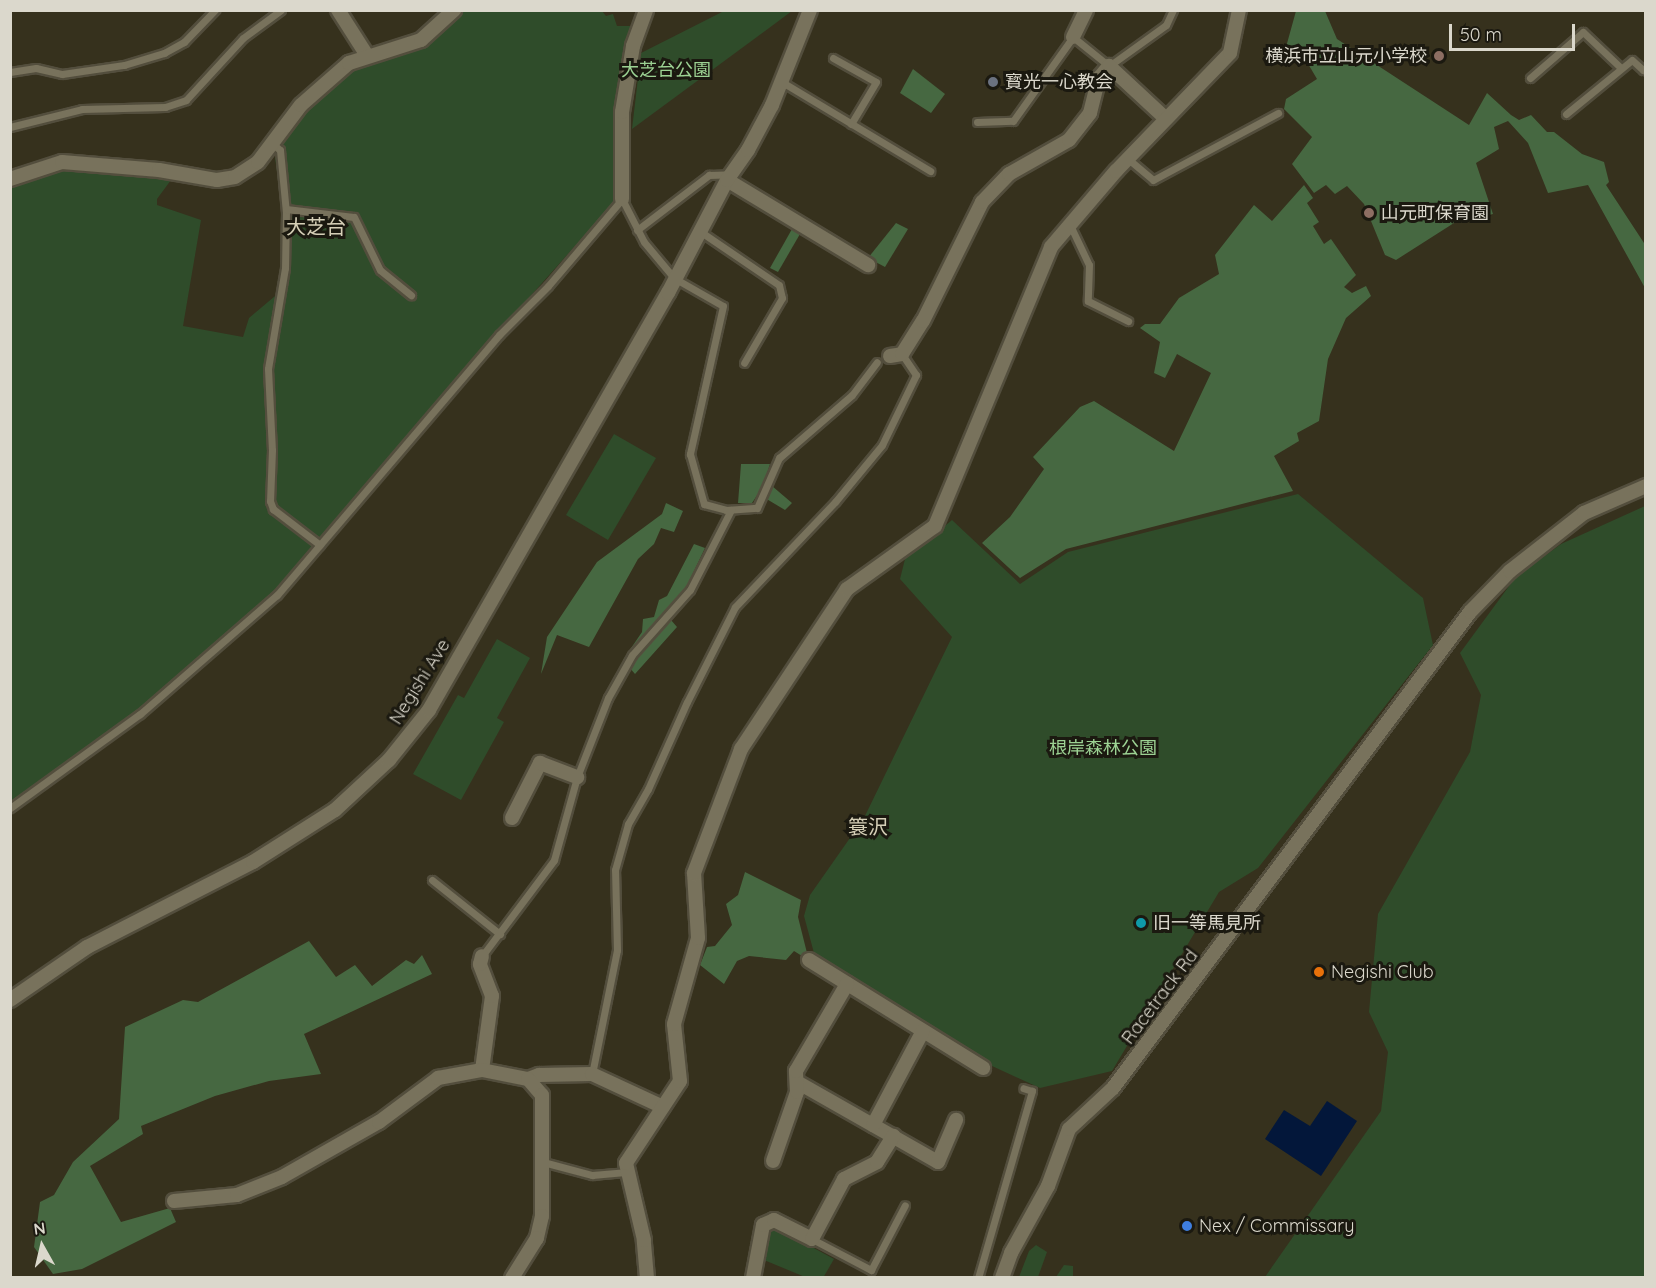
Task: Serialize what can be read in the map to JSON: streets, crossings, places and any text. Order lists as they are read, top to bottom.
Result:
{
  "streets": {
    "street": ["Negishi Ave", "Racetrack Rd"]
  },
  "districts": ["大芝台", "簑沢"],
  "parks": ["大芝台公園", "根岸森林公園"],
  "places": [
    "横浜市立山元小学校",
    "寳光一心教会",
    "山元町保育園",
    "旧一等馬見所",
    "Negishi Club",
    "Nex / Commissary"
  ],
  "scale_bar": "50 m",
  "north": "top"
}
